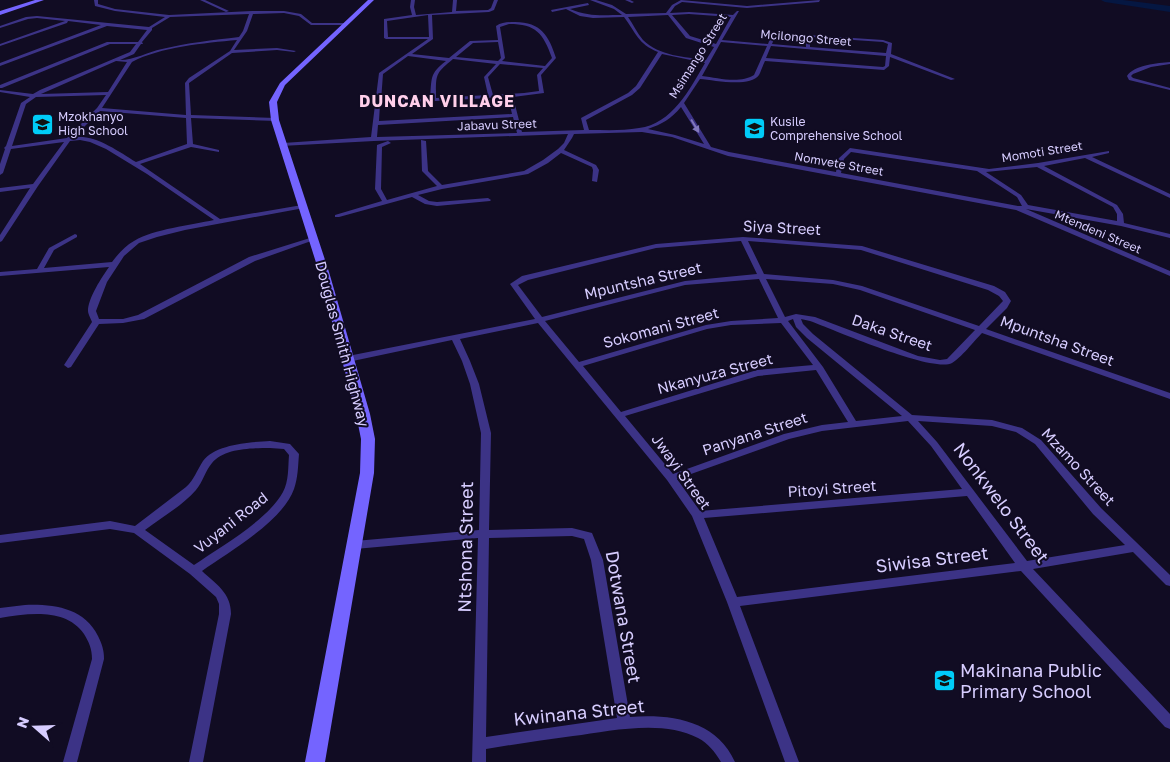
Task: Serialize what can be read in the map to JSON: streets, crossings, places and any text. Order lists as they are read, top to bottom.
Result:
{
  "streets": {
    "street": [
      "Mcilongo Street",
      "Msimango Street",
      "Jabavu Street",
      "Momoti Street",
      "Nomvete Street",
      "Siya Street",
      "Mtendeni Street",
      "Mpuntsha Street",
      "Sokomani Street",
      "Daka Street",
      "Douglas Smith Highway",
      "Nkanyuza Street",
      "Panyana Street",
      "Mzamo Street",
      "Jwayi Street",
      "Pitoyi Street",
      "Nonkwelo Street",
      "Vuyani Road",
      "Ntshona Street",
      "Siwisa Street",
      "Dotwana Street",
      "Kwinana Street"
    ]
  },
  "crossings": [
    ["Mcilongo Street", "Msimango Street"],
    ["Msimango Street", "Jabavu Street"],
    ["Jabavu Street", "Nomvete Street"],
    ["Jabavu Street", "Douglas Smith Highway"],
    ["Momoti Street", "Nomvete Street"],
    ["Nomvete Street", "Mtendeni Street"],
    ["Siya Street", "Mpuntsha Street"],
    ["Siya Street", "Daka Street"],
    ["Siya Street", "Jwayi Street"],
    ["Mpuntsha Street", "Daka Street"],
    ["Mpuntsha Street", "Douglas Smith Highway"],
    ["Mpuntsha Street", "Jwayi Street"],
    ["Mpuntsha Street", "Ntshona Street"],
    ["Sokomani Street", "Jwayi Street"],
    ["Daka Street", "Nonkwelo Street"],
    ["Nkanyuza Street", "Jwayi Street"],
    ["Panyana Street", "Mzamo Street"],
    ["Panyana Street", "Jwayi Street"],
    ["Panyana Street", "Nonkwelo Street"],
    ["Mzamo Street", "Nonkwelo Street"],
    ["Mzamo Street", "Siwisa Street"],
    ["Jwayi Street", "Pitoyi Street"],
    ["Jwayi Street", "Siwisa Street"],
    ["Pitoyi Street", "Nonkwelo Street"],
    ["Nonkwelo Street", "Siwisa Street"],
    ["Ntshona Street", "Dotwana Street"],
    ["Ntshona Street", "Kwinana Street"],
    ["Dotwana Street", "Kwinana Street"]
  ],
  "districts": ["DUNCAN VILLAGE"],
  "places": {
    "school or university": ["Mzokhanyo High School", "Kusile Comprehensive School", "Makinana Public Primary School"]
  },
  "north": "left"
}
